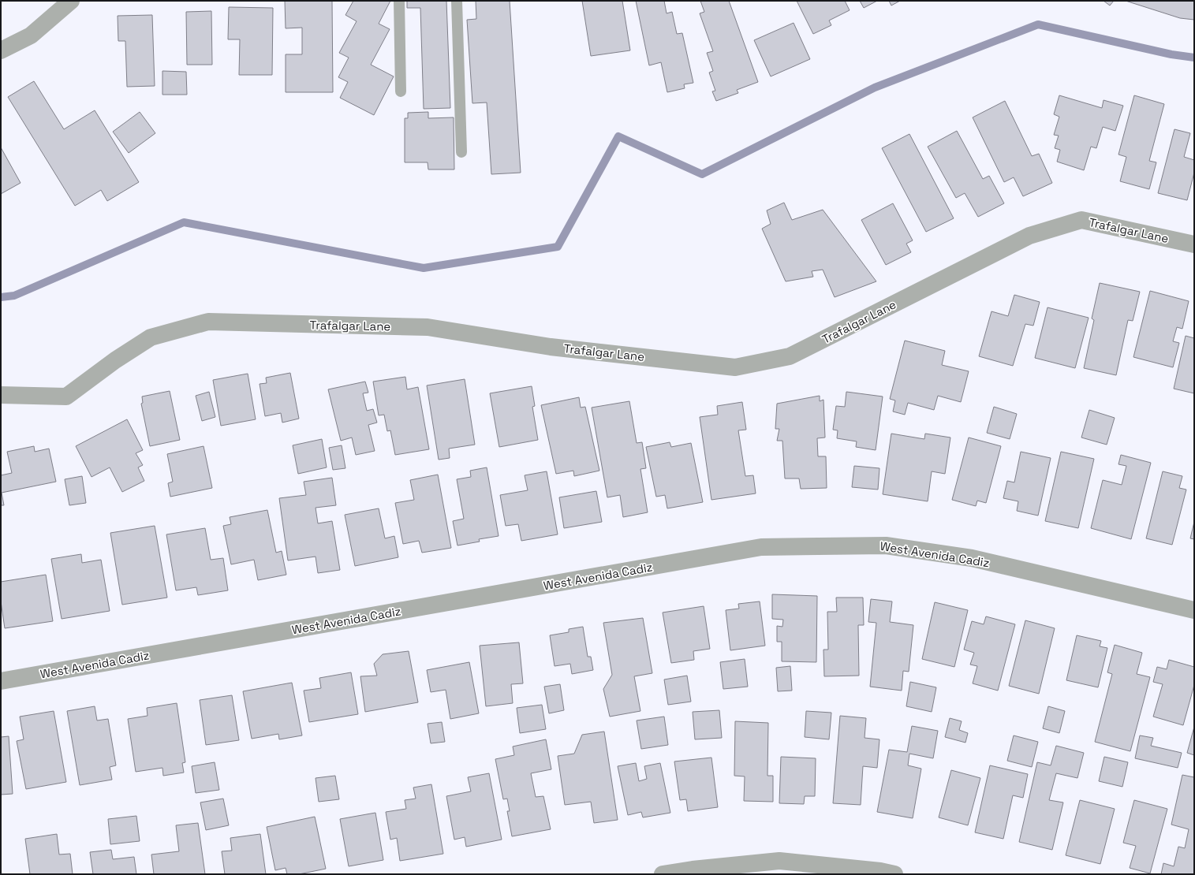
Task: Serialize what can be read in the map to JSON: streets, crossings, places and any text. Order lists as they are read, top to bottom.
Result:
{
  "streets": {
    "street": ["Trafalgar Lane", "West Avenida Cadiz"]
  }
}
